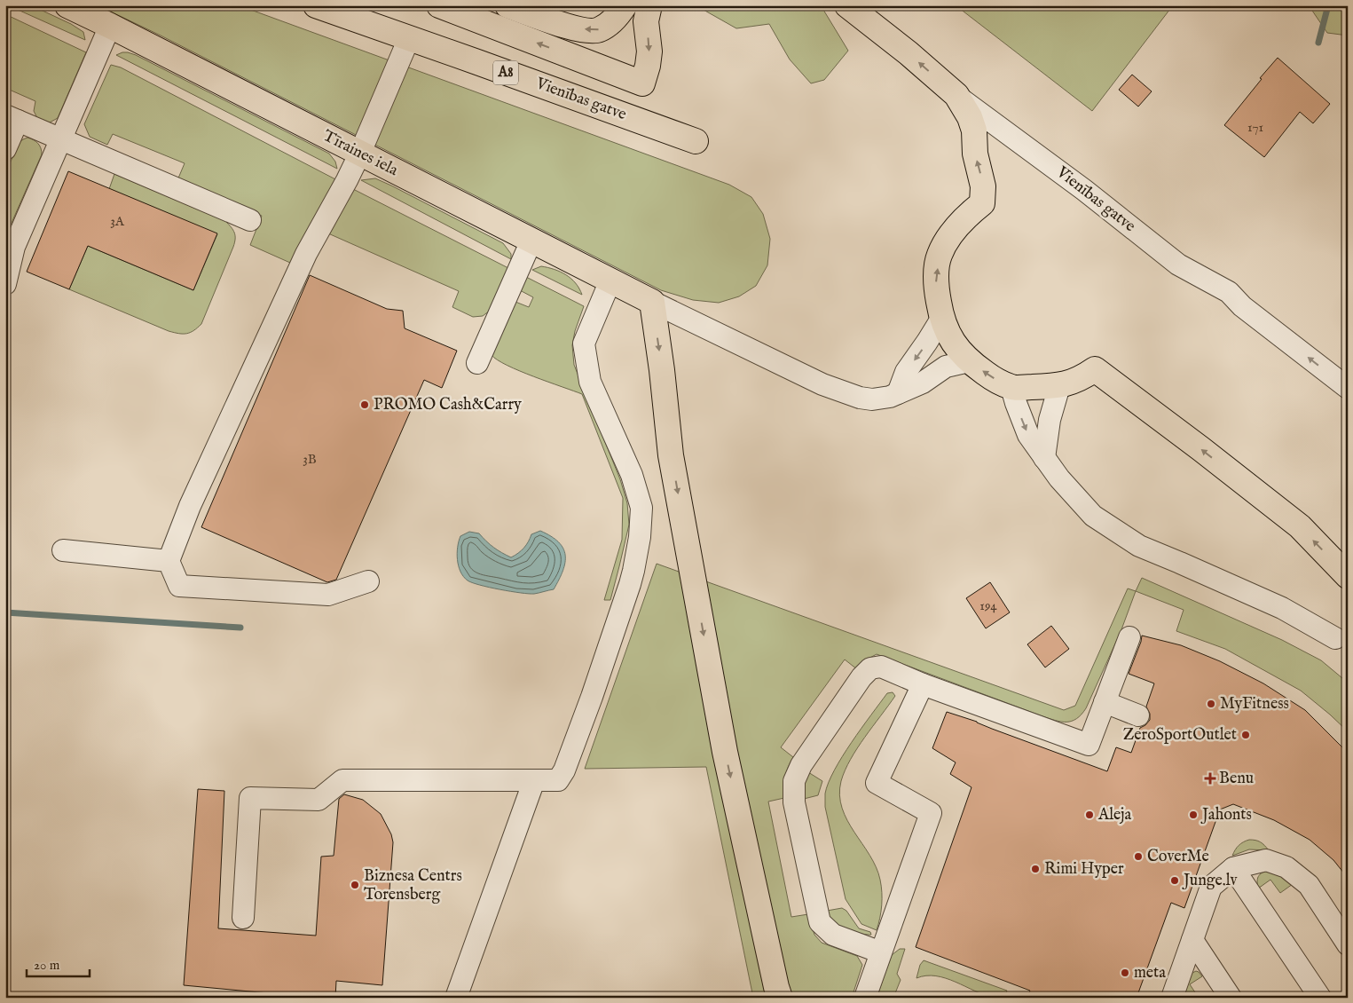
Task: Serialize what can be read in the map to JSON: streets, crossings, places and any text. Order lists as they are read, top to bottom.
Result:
{
  "streets": {
    "main road": ["A8", "Vienības gatve", "Tīraines iela"]
  },
  "places": {
    "other": [
      "PROMO Cash&Carry",
      "MyFitness",
      "ZeroSportOutlet",
      "Aleja",
      "Jahonts",
      "CoverMe",
      "Rimi Hyper",
      "Junge.lv",
      "Biznesa Centrs Torensberg",
      "meta"
    ],
    "health": ["Benu"]
  },
  "house_numbers": [
    "171",
    "3A",
    "3B",
    "194"
  ],
  "scale_bar": "20 m"
}
